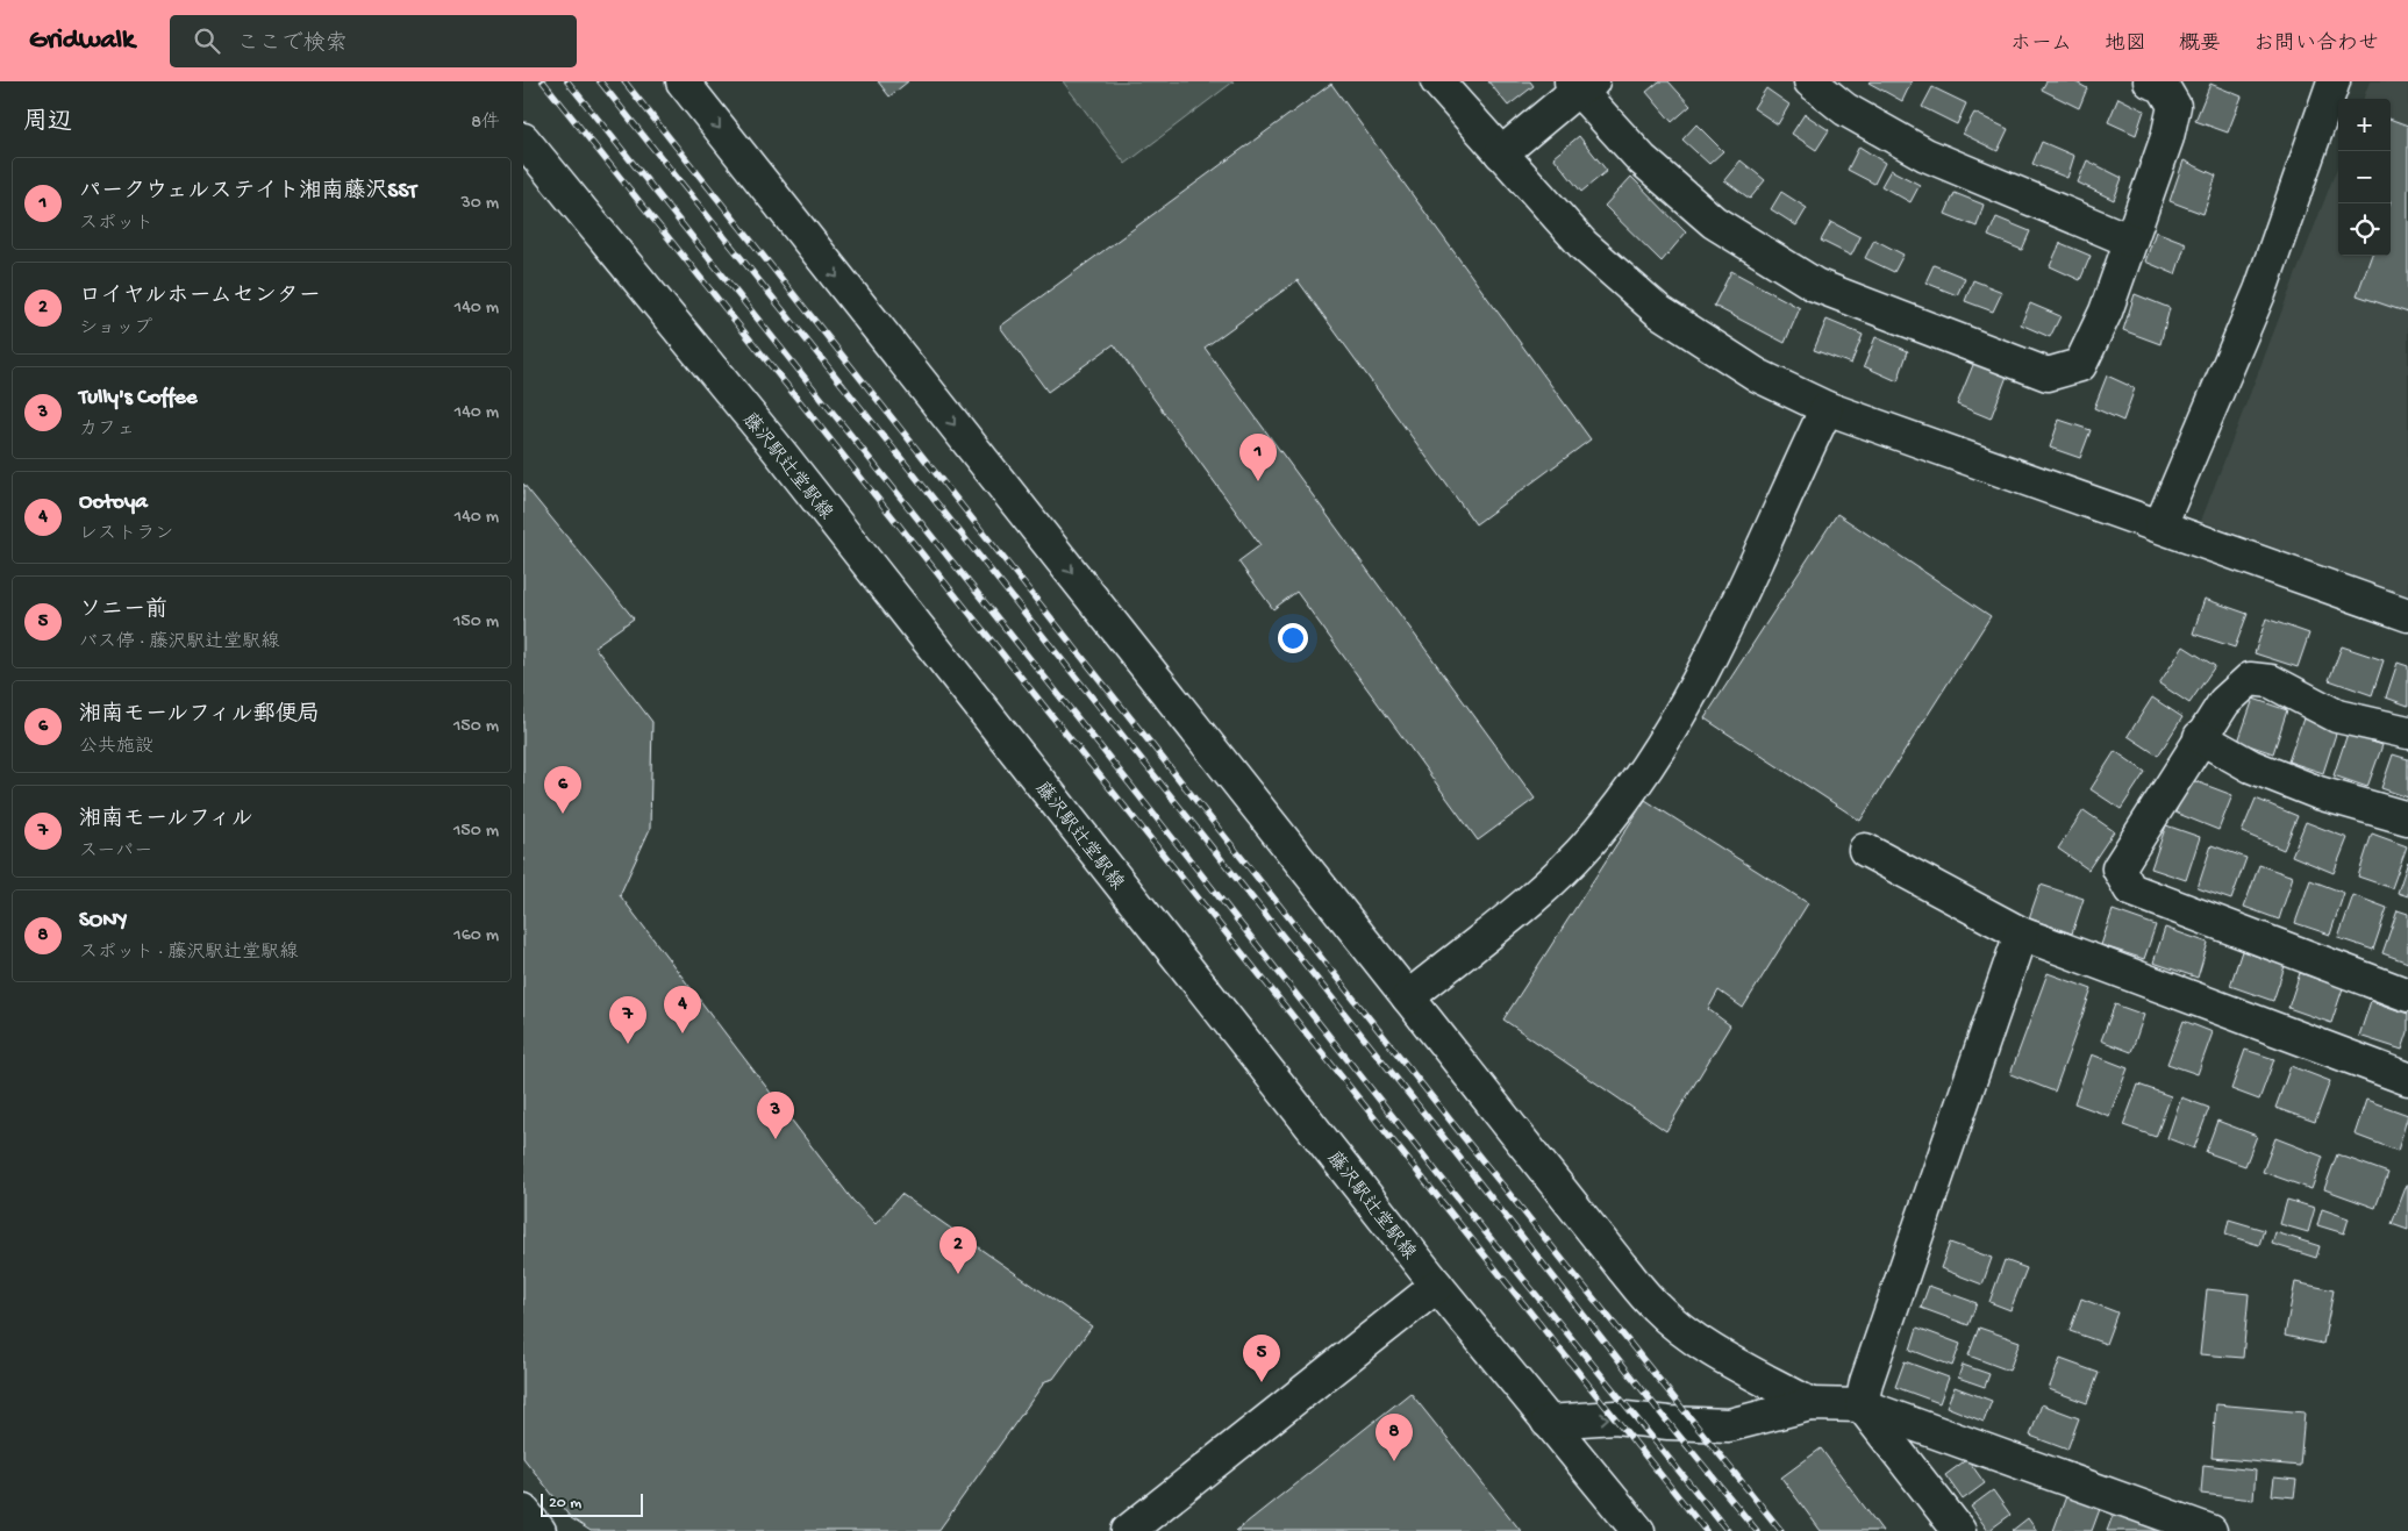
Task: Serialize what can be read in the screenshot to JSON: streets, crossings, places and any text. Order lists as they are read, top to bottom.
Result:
{
  "streets": {
    "street": ["藤沢駅辻堂駅線"]
  },
  "scale_bar": "20 m",
  "page": {
    "header": "Gridwalk",
    "search": "ここで検索",
    "nav": [
      "ホーム",
      "地図",
      "概要",
      "お問い合わせ"
    ],
    "heading": ["周辺", "8件"],
    "map_buttons": ["+", "−"],
    "list": [
      {
        "mark": "1",
        "name": "パークウェルステイト湘南藤沢SST",
        "note": "スポット",
        "value": "30 m"
      },
      {
        "mark": "2",
        "name": "ロイヤルホームセンター",
        "note": "ショップ",
        "value": "140 m"
      },
      {
        "mark": "3",
        "name": "Tully's Coffee",
        "note": "カフェ",
        "value": "140 m"
      },
      {
        "mark": "4",
        "name": "Ootoya",
        "note": "レストラン",
        "value": "140 m"
      },
      {
        "mark": "5",
        "name": "ソニー前",
        "note": "バス停 · 藤沢駅辻堂駅線",
        "value": "150 m"
      },
      {
        "mark": "6",
        "name": "湘南モールフィル郵便局",
        "note": "公共施設",
        "value": "150 m"
      },
      {
        "mark": "7",
        "name": "湘南モールフィル",
        "note": "スーパー",
        "value": "150 m"
      },
      {
        "mark": "8",
        "name": "SONY",
        "note": "スポット · 藤沢駅辻堂駅線",
        "value": "160 m"
      }
    ],
    "pins": [
      "1",
      "6",
      "4",
      "7",
      "3",
      "2",
      "5",
      "8"
    ],
    "scale": "20 m"
  }
}
